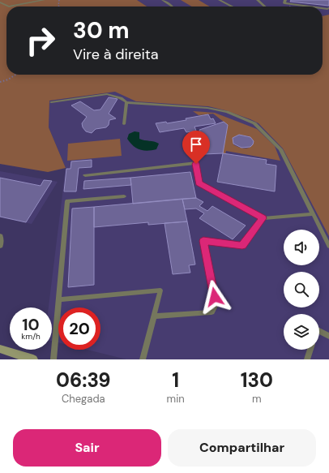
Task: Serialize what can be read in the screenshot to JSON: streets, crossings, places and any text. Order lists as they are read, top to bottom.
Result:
{
  "page": {
    "turn": ["30 m", "Vire à direita"],
    "speed": "10 km/h",
    "limit": "20",
    "eta": [
      "06:39",
      "Chegada",
      "1",
      "min",
      "130",
      "m"
    ],
    "buttons": ["Sair", "Compartilhar"]
  }
}
